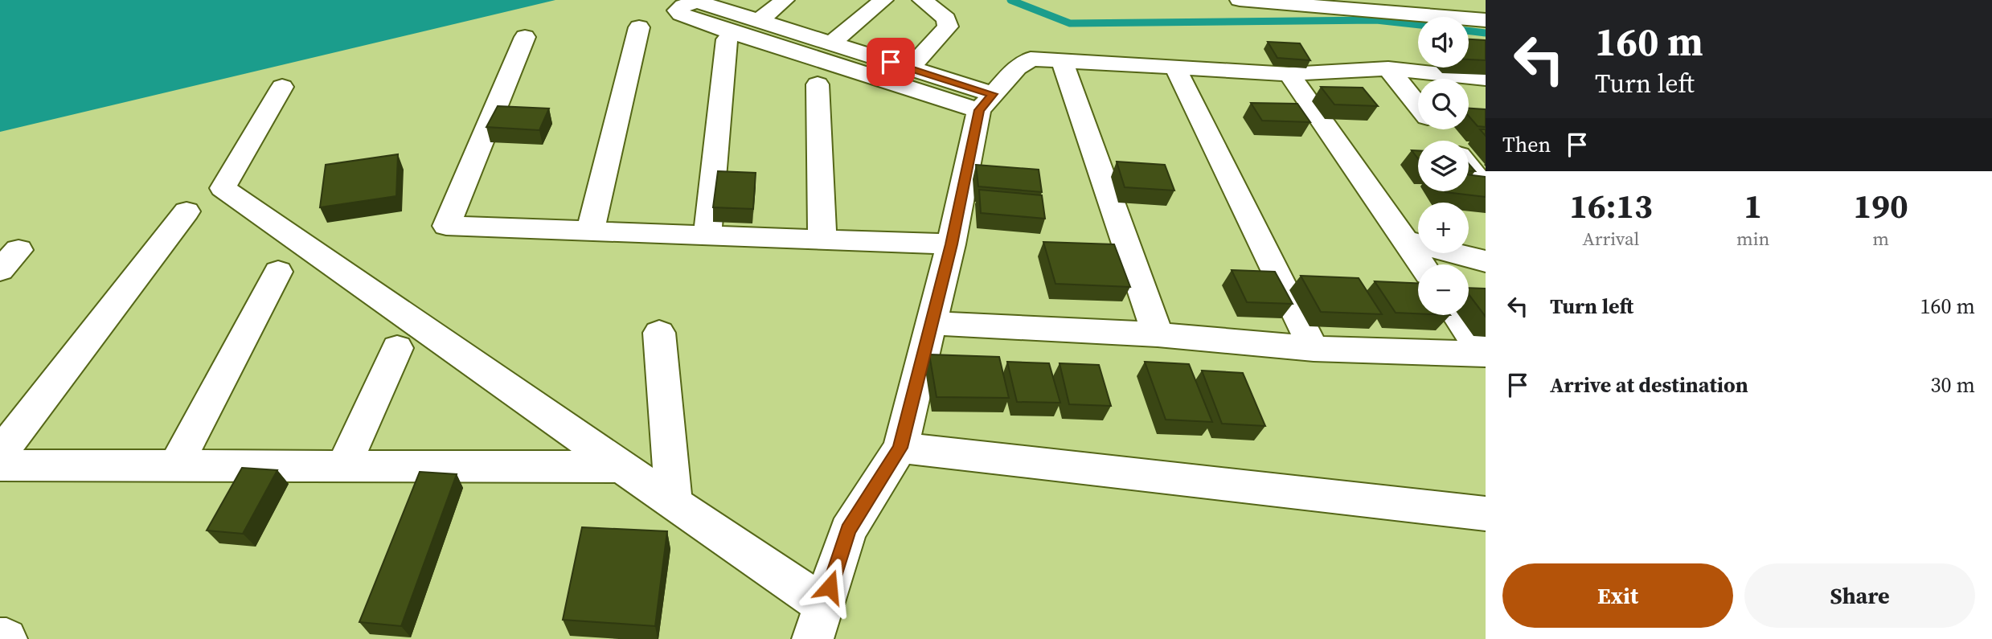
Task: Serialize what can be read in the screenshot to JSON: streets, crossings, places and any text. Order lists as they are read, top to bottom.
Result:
{
  "page": {
    "turn": ["160 m", "Turn left"],
    "map_buttons": ["+", "−"],
    "then": "Then",
    "eta": [
      "16:13",
      "Arrival",
      "1",
      "min",
      "190",
      "m"
    ],
    "list": [
      {
        "name": "Turn left",
        "value": "160 m"
      },
      {
        "name": "Arrive at destination",
        "value": "30 m"
      }
    ],
    "buttons": ["Exit", "Share"]
  }
}
